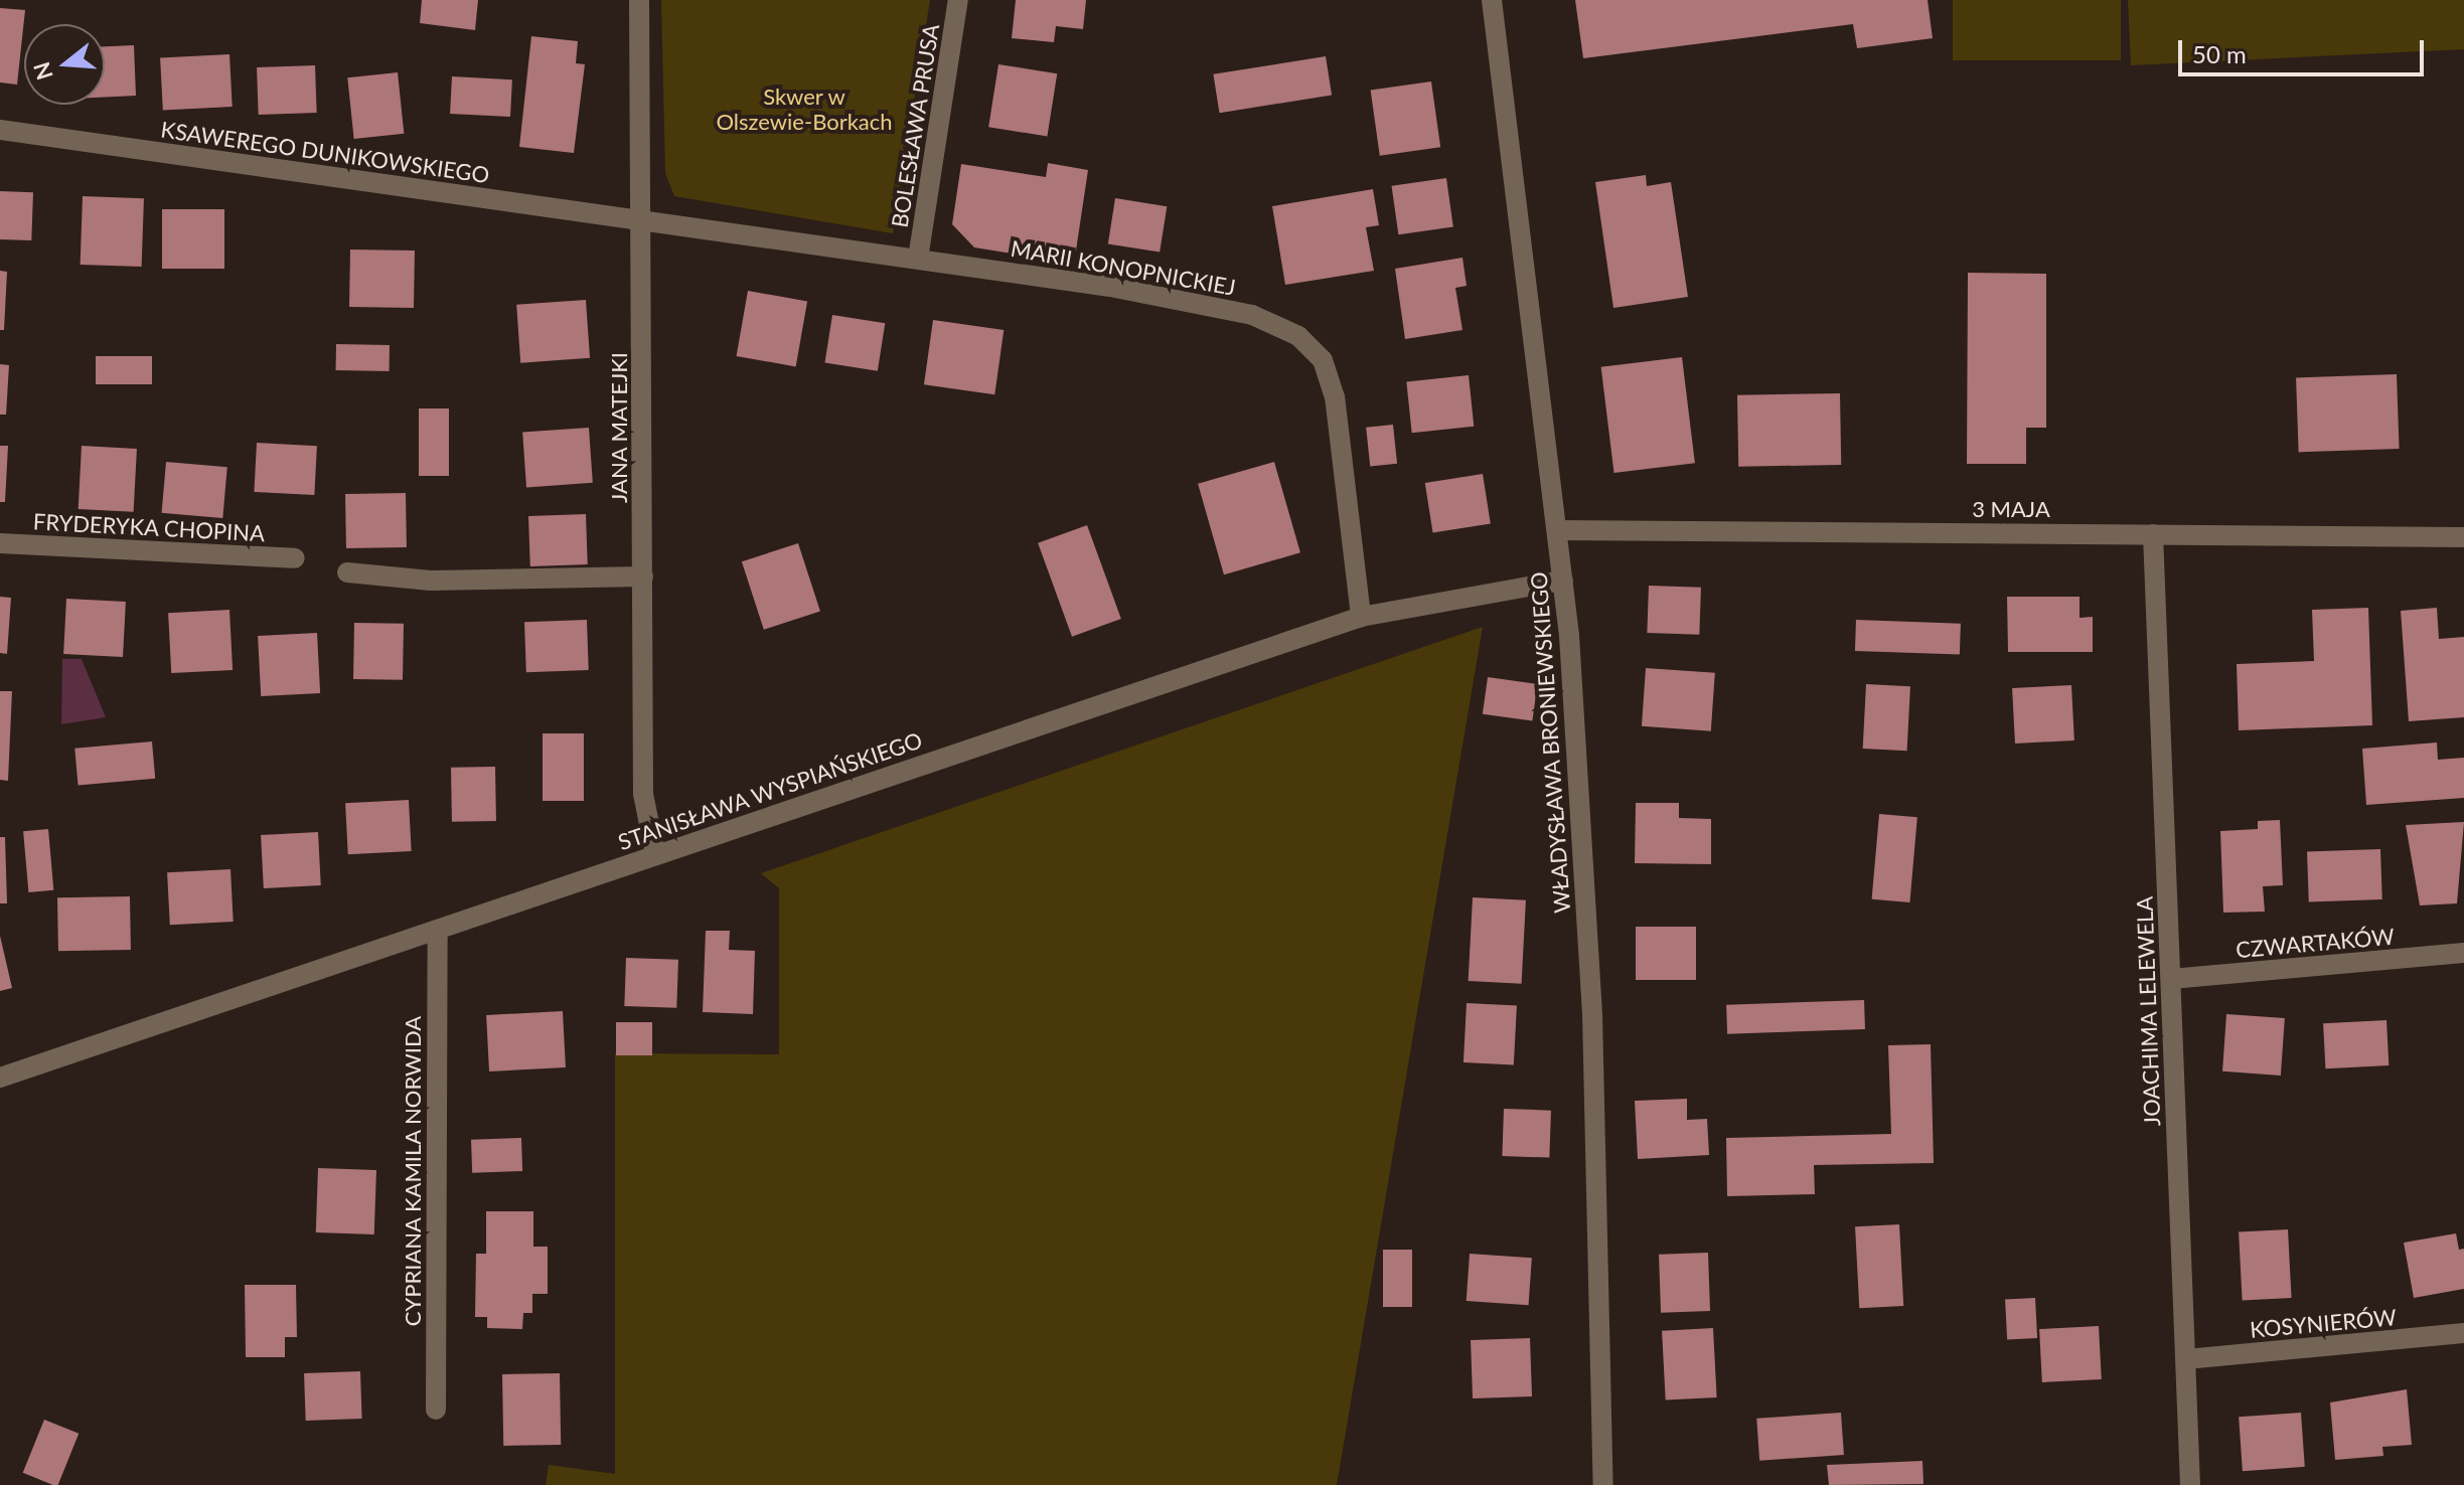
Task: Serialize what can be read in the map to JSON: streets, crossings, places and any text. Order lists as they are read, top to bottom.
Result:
{
  "streets": {
    "street": [
      "BOLESŁAWA PRUSA",
      "KSAWEREGO DUNIKOWSKIEGO",
      "MARII KONOPNICKIEJ",
      "JANA MATEJKI",
      "3 MAJA",
      "FRYDERYKA CHOPINA",
      "WŁADYSŁAWA BRONIEWSKIEGO",
      "STANISŁAWA WYSPIAŃSKIEGO",
      "CZWARTAKÓW",
      "JOACHIMA LELEWELA",
      "CYPRIANA KAMILA NORWIDA",
      "KOSYNIERÓW"
    ]
  },
  "crossings": [
    ["BOLESŁAWA PRUSA", "MARII KONOPNICKIEJ"],
    ["KSAWEREGO DUNIKOWSKIEGO", "MARII KONOPNICKIEJ"],
    ["KSAWEREGO DUNIKOWSKIEGO", "JANA MATEJKI"],
    ["MARII KONOPNICKIEJ", "JANA MATEJKI"],
    ["MARII KONOPNICKIEJ", "STANISŁAWA WYSPIAŃSKIEGO"],
    ["JANA MATEJKI", "STANISŁAWA WYSPIAŃSKIEGO"],
    ["3 MAJA", "WŁADYSŁAWA BRONIEWSKIEGO"],
    ["3 MAJA", "JOACHIMA LELEWELA"],
    ["WŁADYSŁAWA BRONIEWSKIEGO", "STANISŁAWA WYSPIAŃSKIEGO"],
    ["STANISŁAWA WYSPIAŃSKIEGO", "CYPRIANA KAMILA NORWIDA"],
    ["CZWARTAKÓW", "JOACHIMA LELEWELA"],
    ["JOACHIMA LELEWELA", "KOSYNIERÓW"]
  ],
  "parks": ["Skwer w Olszewie-Borkach"],
  "scale_bar": "50 m",
  "north": "left"
}
